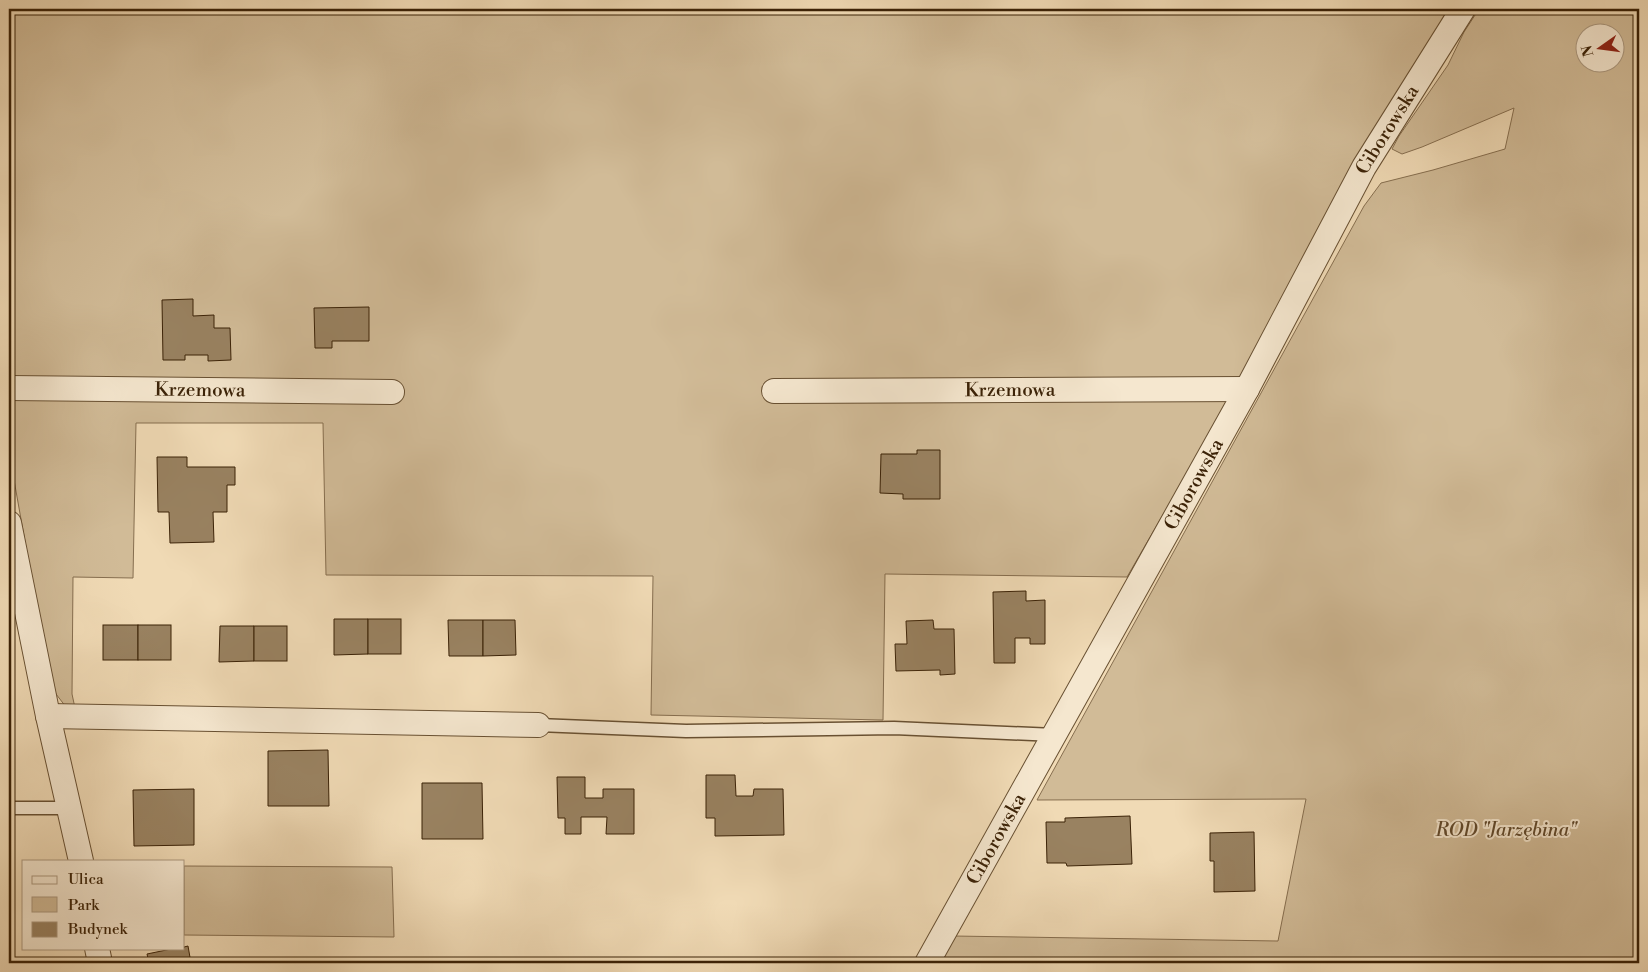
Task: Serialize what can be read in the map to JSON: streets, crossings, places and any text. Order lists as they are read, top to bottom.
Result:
{
  "streets": {
    "street": ["Ciborowska", "Krzemowa"]
  },
  "crossings": [
    ["Ciborowska", "Krzemowa"]
  ],
  "parks": ["ROD \"Jarzębina\""],
  "legend": ["Ulica", "Park", "Budynek"],
  "north": "left"
}
